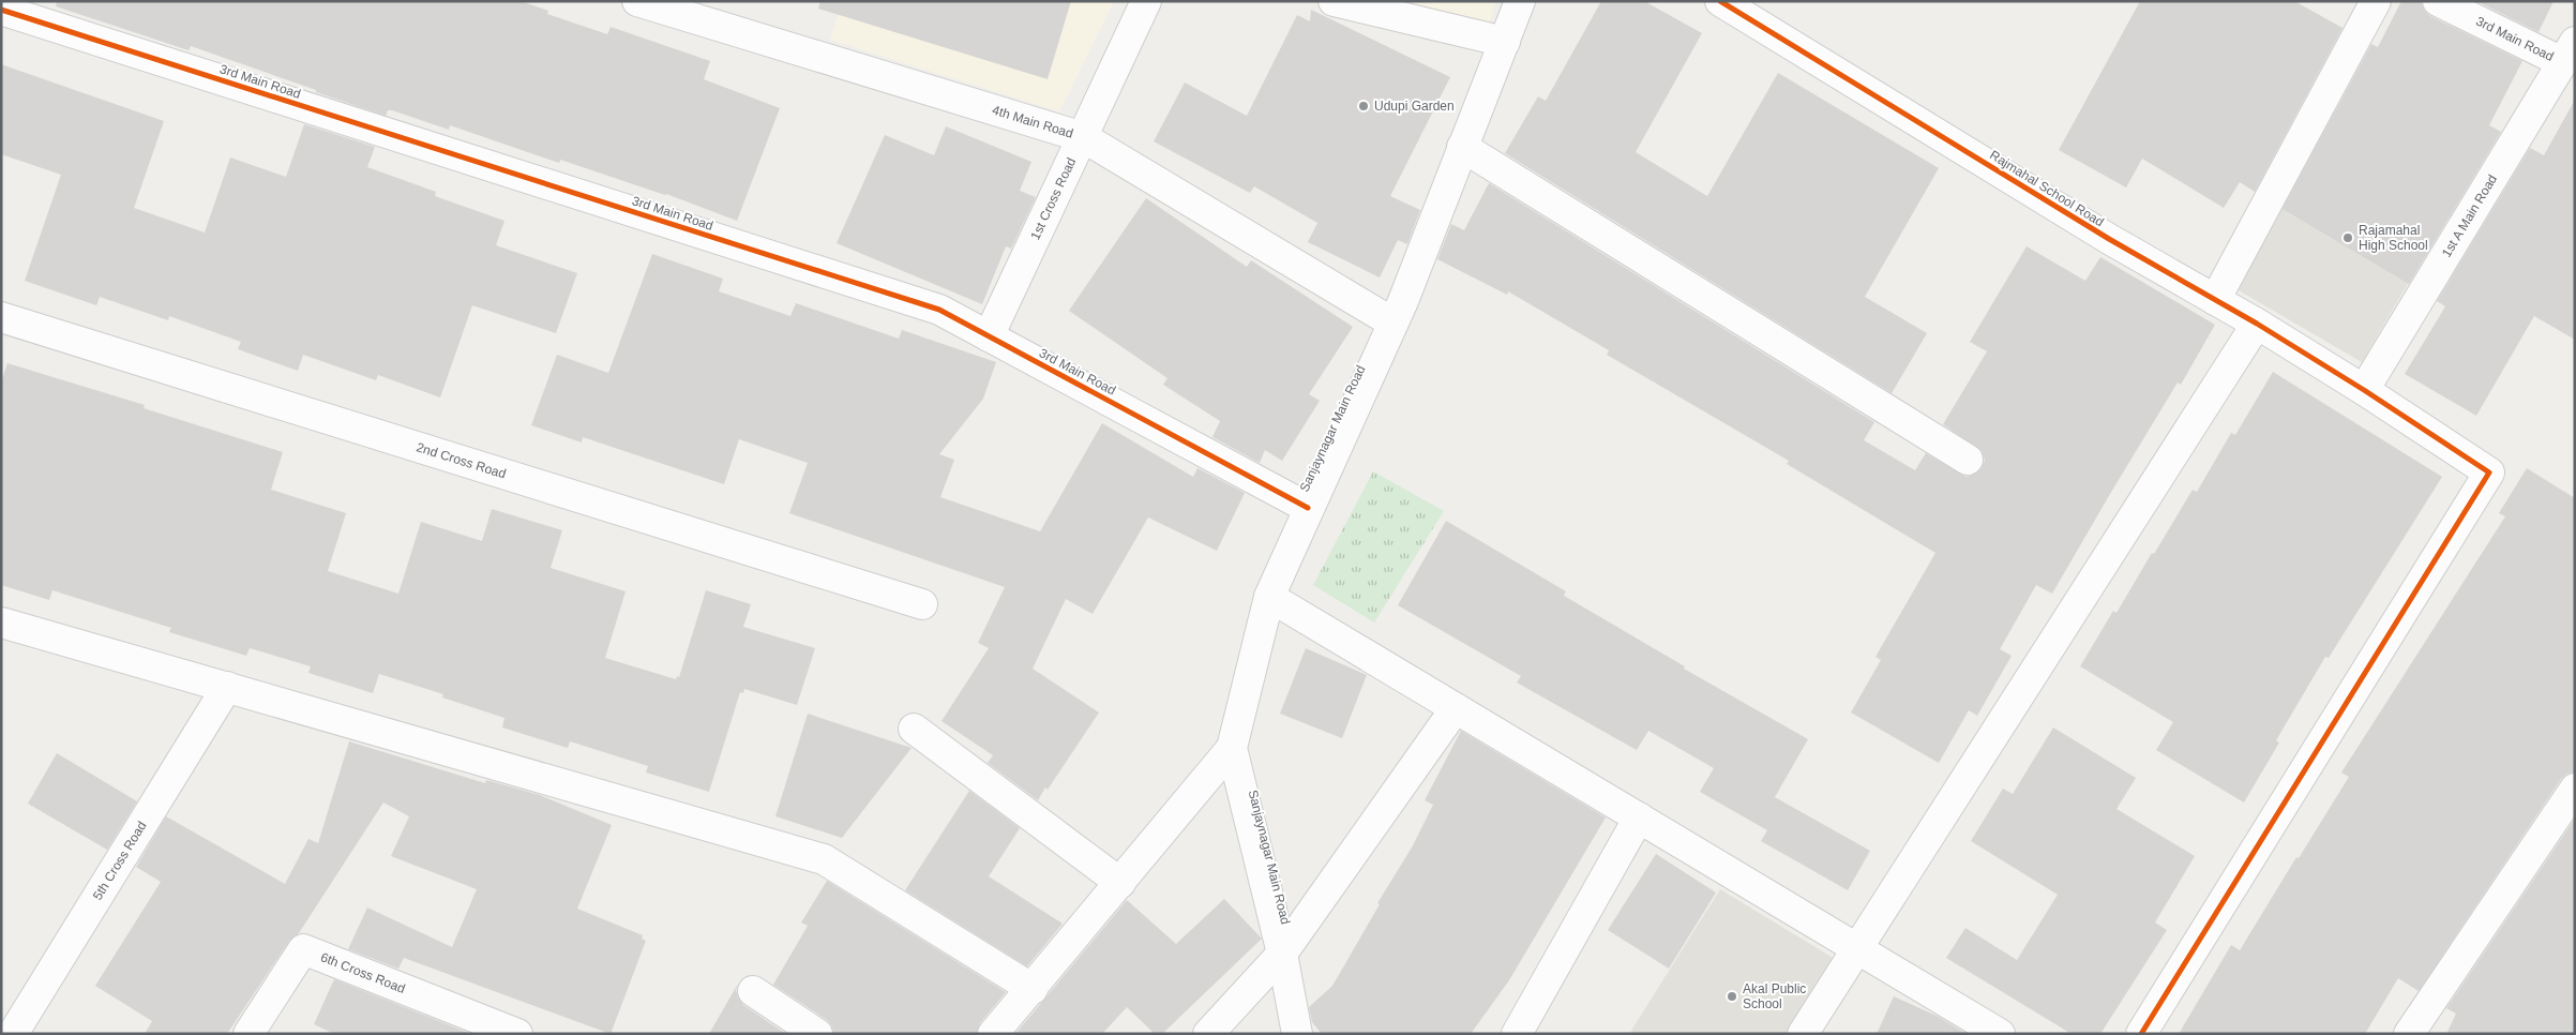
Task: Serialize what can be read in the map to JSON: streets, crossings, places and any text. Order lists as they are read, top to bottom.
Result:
{
  "streets": {
    "street": [
      "3rd Main Road",
      "4th Main Road",
      "Rajmahal School Road",
      "1st Cross Road",
      "1st A Main Road",
      "Sanjaynagar Main Road",
      "2nd Cross Road",
      "5th Cross Road",
      "6th Cross Road"
    ]
  },
  "crossings": [
    ["3rd Main Road", "1st Cross Road"],
    ["3rd Main Road", "1st A Main Road"],
    ["3rd Main Road", "Sanjaynagar Main Road"],
    ["4th Main Road", "1st Cross Road"],
    ["4th Main Road", "Sanjaynagar Main Road"],
    ["Rajmahal School Road", "1st A Main Road"]
  ],
  "places": ["Udupi Garden", "Rajamahal High School", "Akal Public School"]
}
